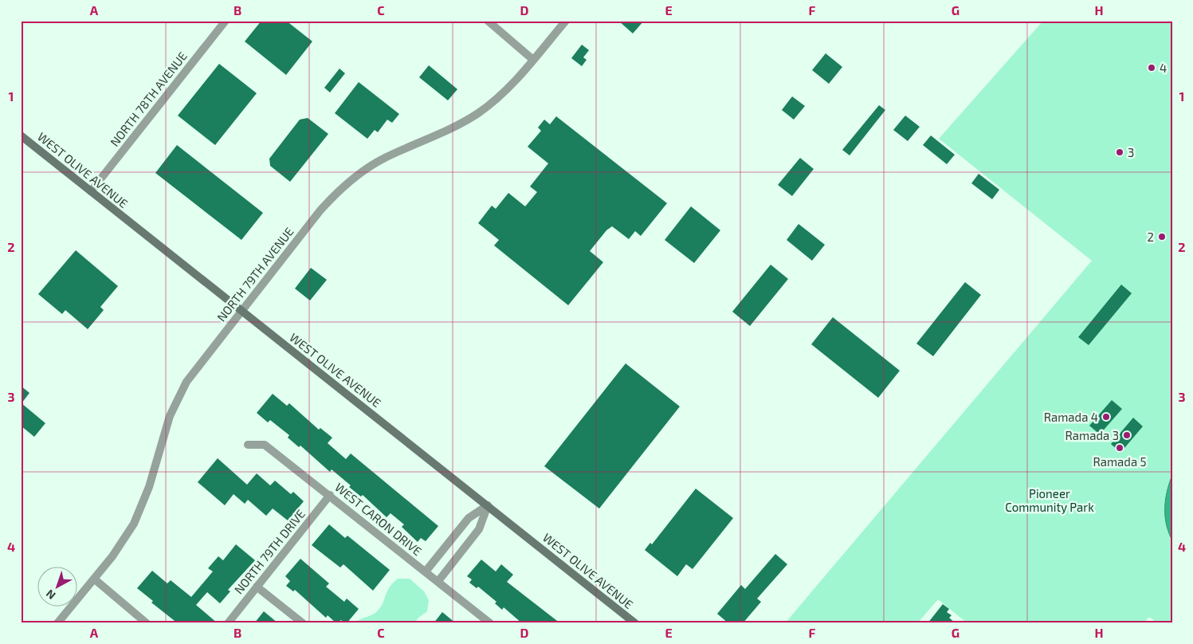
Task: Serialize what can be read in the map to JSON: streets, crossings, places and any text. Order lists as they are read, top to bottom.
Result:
{
  "streets": {
    "main road": ["WEST OLIVE AVENUE"],
    "street": [
      "NORTH 78TH AVENUE",
      "NORTH 79TH AVENUE",
      "WEST CARON DRIVE",
      "NORTH 79TH DRIVE"
    ]
  },
  "crossings": [
    ["NORTH 78TH AVENUE", "WEST OLIVE AVENUE"],
    ["WEST OLIVE AVENUE", "NORTH 79TH AVENUE"],
    ["WEST CARON DRIVE", "NORTH 79TH DRIVE"]
  ],
  "parks": ["Pioneer Community Park"],
  "places": [
    "4",
    "3",
    "2",
    "Ramada 4",
    "Ramada 3",
    "Ramada 5"
  ],
  "north": "bottom left",
  "grid": {
    "columns": [
      "A",
      "B",
      "C",
      "D",
      "E",
      "F",
      "G",
      "H"
    ],
    "rows": [
      "1",
      "2",
      "3",
      "4"
    ]
  }
}
